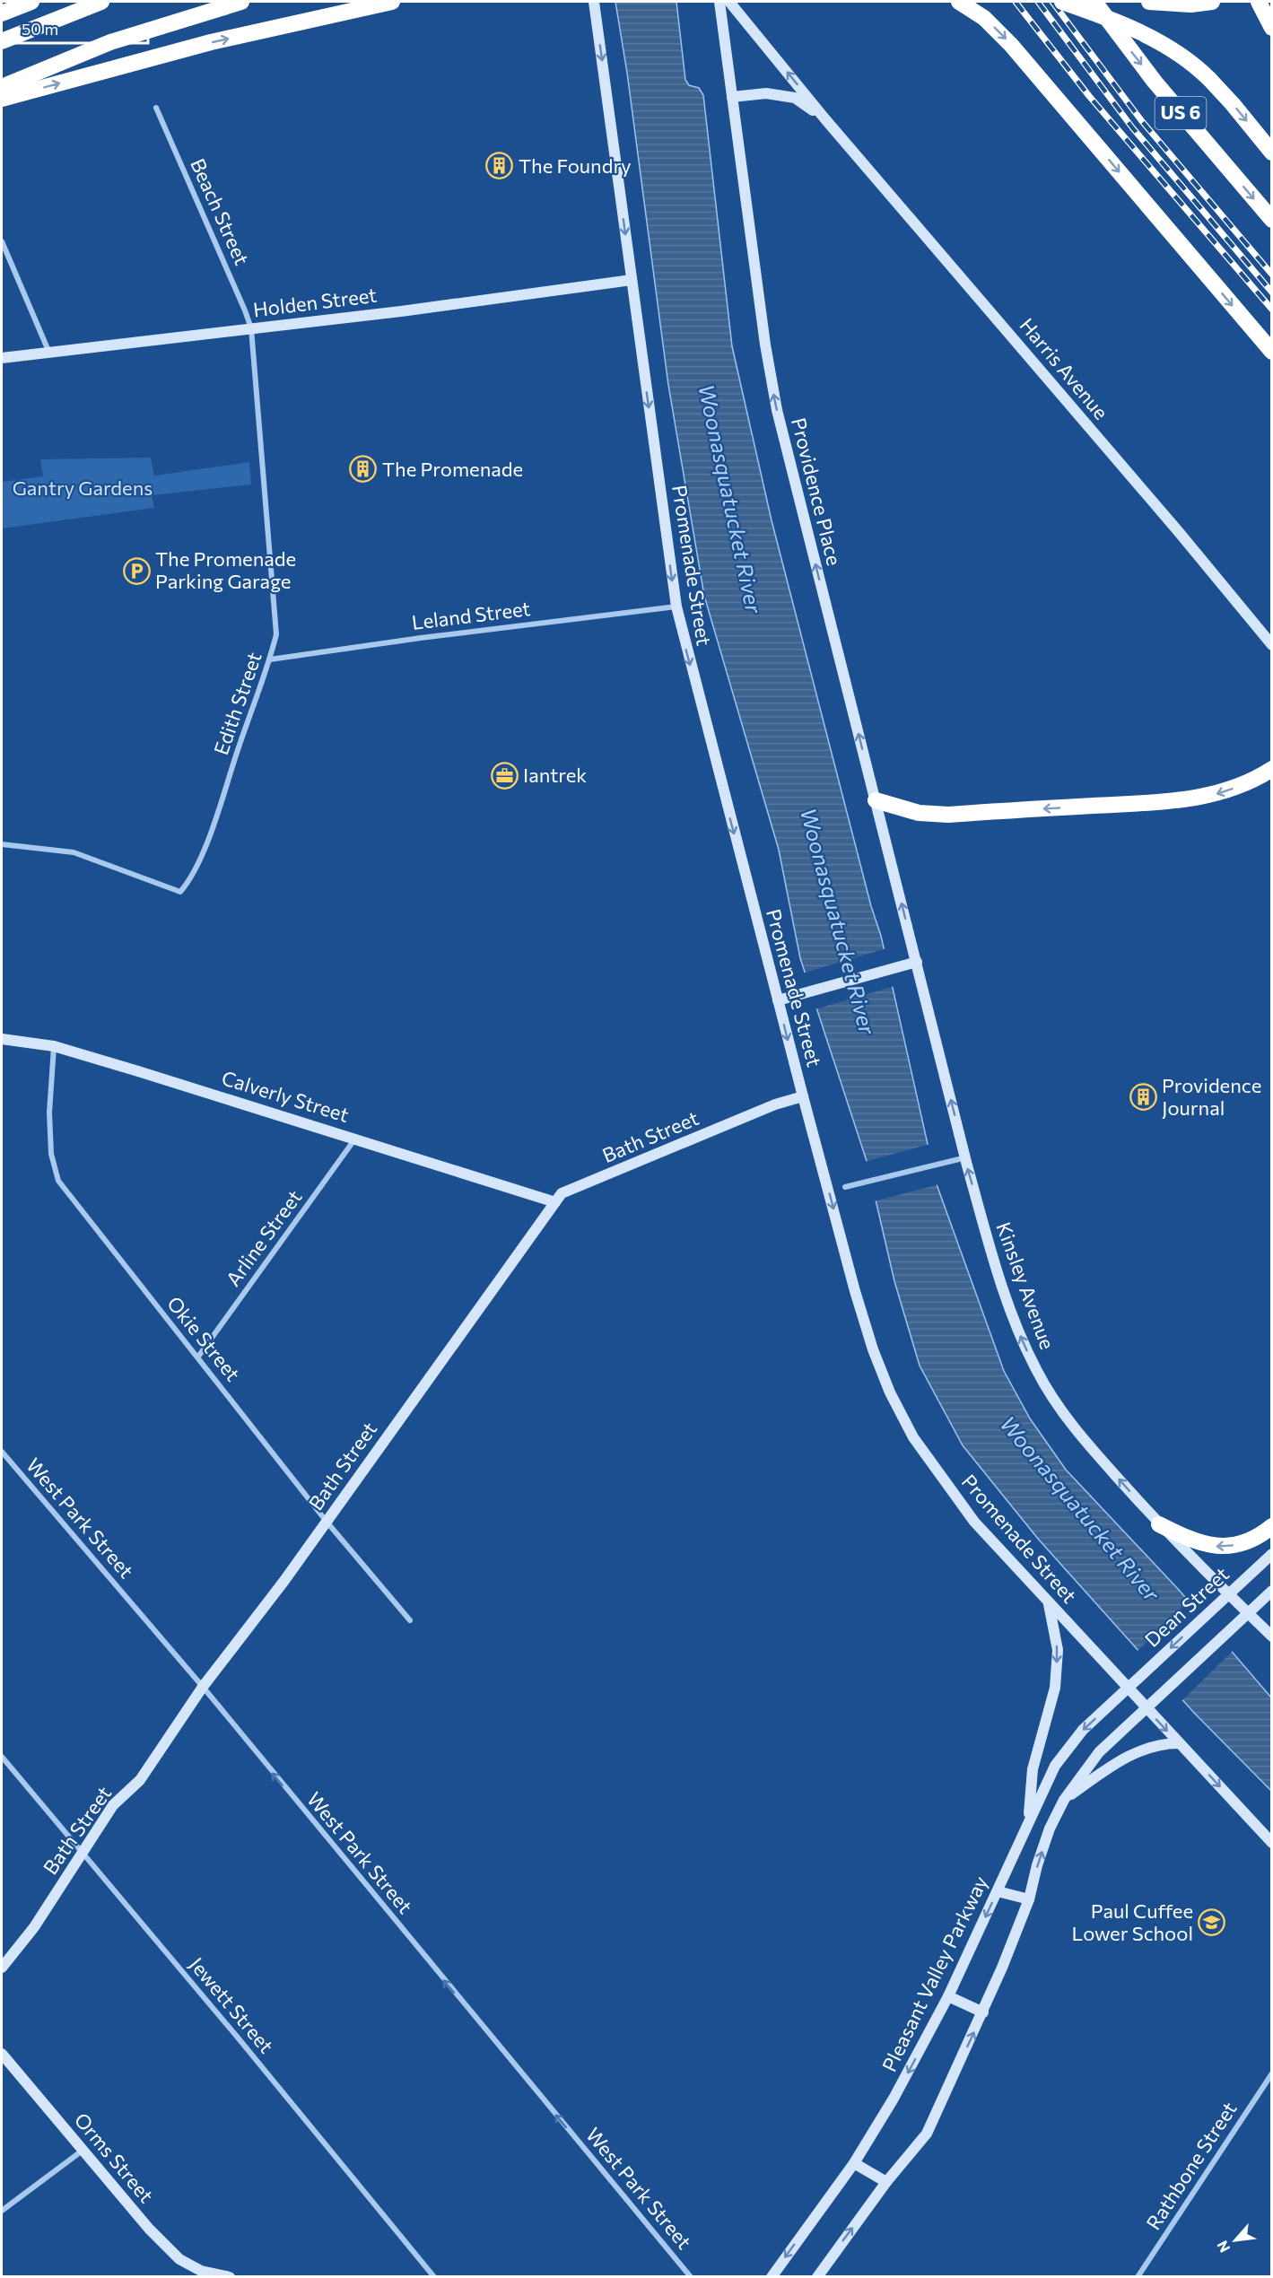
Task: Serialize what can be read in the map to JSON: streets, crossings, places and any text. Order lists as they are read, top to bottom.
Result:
{
  "streets": {
    "highway": ["US 6"],
    "main road": [
      "Holden Street",
      "Harris Avenue",
      "Providence Place",
      "Promenade Street",
      "Calverly Street",
      "Bath Street",
      "Kinsley Avenue",
      "Dean Street",
      "Pleasant Valley Parkway",
      "Orms Street"
    ],
    "street": [
      "Beach Street",
      "Leland Street",
      "Edith Street",
      "Arline Street",
      "Okie Street",
      "West Park Street",
      "Jewett Street",
      "Rathbone Street"
    ]
  },
  "crossings": [
    ["Beach Street", "Holden Street"],
    ["Beach Street", "Edith Street"],
    ["Holden Street", "Promenade Street"],
    ["Holden Street", "Edith Street"],
    ["Harris Avenue", "Providence Place"],
    ["Providence Place", "Kinsley Avenue"],
    ["Promenade Street", "Leland Street"],
    ["Promenade Street", "Bath Street"],
    ["Promenade Street", "Dean Street"],
    ["Promenade Street", "Pleasant Valley Parkway"],
    ["Leland Street", "Edith Street"],
    ["Calverly Street", "Bath Street"],
    ["Calverly Street", "Arline Street"],
    ["Calverly Street", "Okie Street"],
    ["Bath Street", "Okie Street"],
    ["Bath Street", "West Park Street"],
    ["Bath Street", "Jewett Street"],
    ["Arline Street", "Okie Street"],
    ["Kinsley Avenue", "Dean Street"],
    ["Dean Street", "Pleasant Valley Parkway"]
  ],
  "one_way": [
    "Providence Place",
    "Promenade Street",
    "Kinsley Avenue",
    "West Park Street"
  ],
  "water": ["Woonasquatucket River"],
  "parks": ["Gantry Gardens"],
  "places": {
    "building": ["The Foundry", "The Promenade", "Providence Journal"],
    "parking": ["The Promenade Parking Garage"],
    "office": ["Iantrek"],
    "school or university": ["Paul Cuffee Lower School"]
  },
  "scale_bar": "50 m",
  "north": "bottom left"
}
